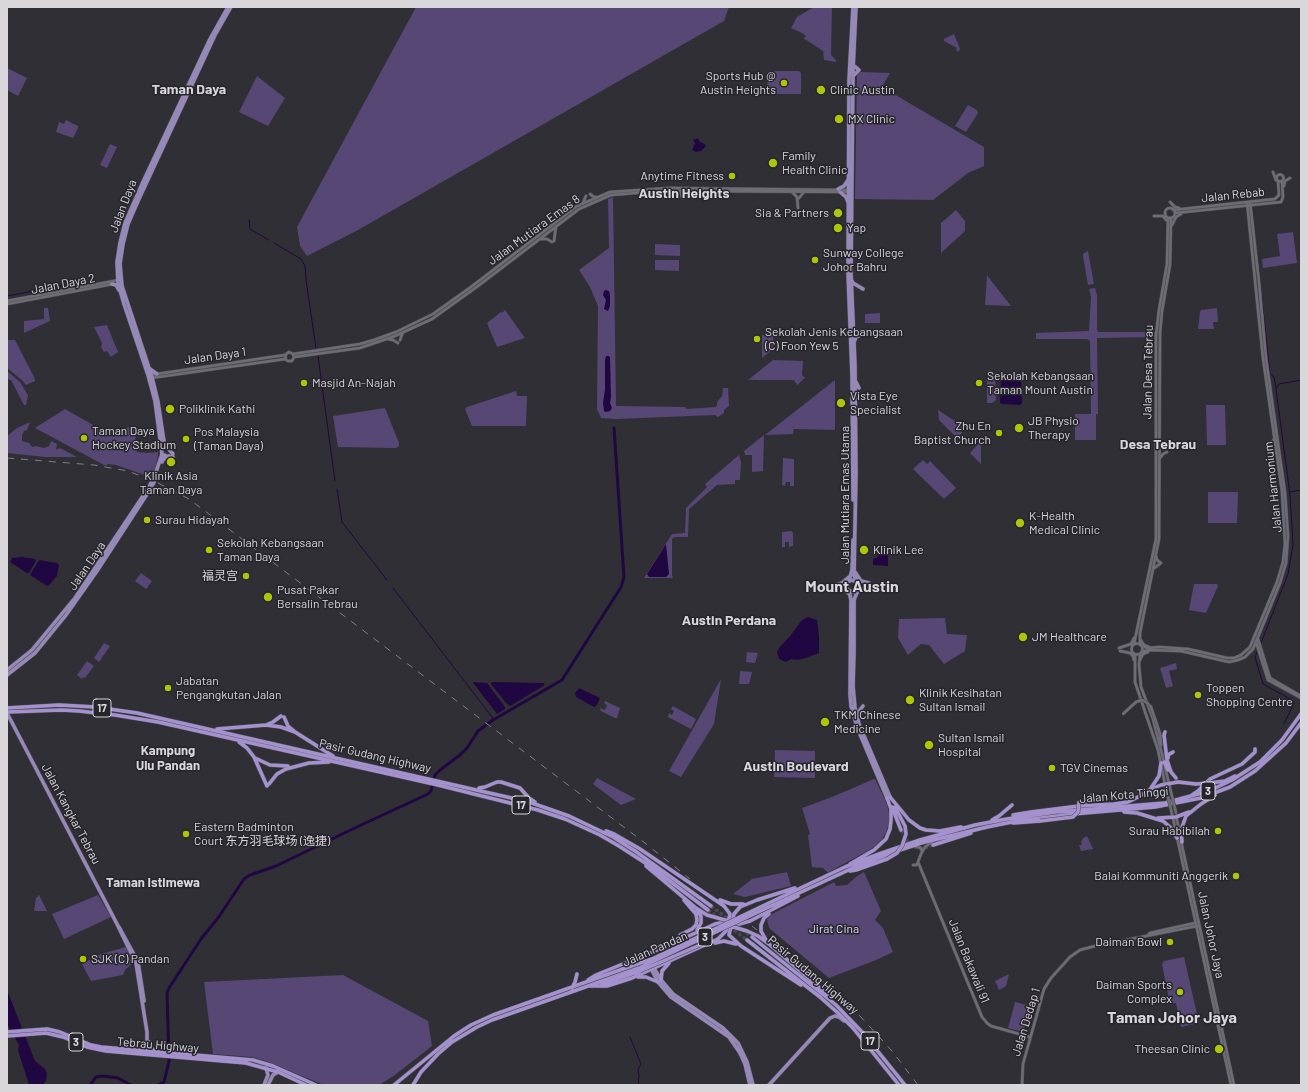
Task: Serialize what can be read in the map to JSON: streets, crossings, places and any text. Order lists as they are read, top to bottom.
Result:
{
  "streets": {
    "highway": [
      "17",
      "Pasir Gudang Highway",
      "3",
      "Jalan Kota Tinggi",
      "Jalan Pandan",
      "Tebrau Highway"
    ],
    "main road": [
      "Jalan Rebab",
      "Jalan Daya",
      "Jalan Mutiara Emas 8",
      "Jalan Daya 2",
      "Jalan Daya 1",
      "Jalan Desa Tebrau",
      "Jalan Harmonium",
      "Jalan Mutiara Emas Utama",
      "Jalan Kangkar Tebrau",
      "Jalan Johor Jaya",
      "Jalan Bakawali 91",
      "Jalan Dedap 1"
    ]
  },
  "crossings": [
    ["Jalan Rebab", "Jalan Desa Tebrau"],
    ["Jalan Rebab", "Jalan Harmonium"],
    ["Jalan Daya", "Jalan Daya 2"],
    ["Jalan Daya", "Jalan Daya 1"],
    ["Jalan Mutiara Emas 8", "Jalan Daya 1"],
    ["Jalan Mutiara Emas 8", "Jalan Mutiara Emas Utama"],
    ["Jalan Desa Tebrau", "Jalan Harmonium"],
    ["Pasir Gudang Highway", "Jalan Kangkar Tebrau"],
    ["3", "Jalan Kota Tinggi"],
    ["3", "Jalan Pandan"],
    ["Jalan Kangkar Tebrau", "Tebrau Highway"],
    ["Jalan Johor Jaya", "Jalan Dedap 1"],
    ["Jalan Bakawali 91", "Jalan Dedap 1"]
  ],
  "districts": [
    "Taman Daya",
    "Austin Heights",
    "Desa Tebrau",
    "Mount Austin",
    "Austin Perdana",
    "Kampung Ulu Pandan",
    "Austin Boulevard",
    "Taman Istimewa",
    "Taman Johor Jaya"
  ],
  "parks": ["Jirat Cina"],
  "places": [
    "Sports Hub @ Austin Heights",
    "Clinic Austin",
    "MX Clinic",
    "Family Health Clinic",
    "Anytime Fitness",
    "Sia & Partners",
    "Yap",
    "Sunway College Johor Bahru",
    "Sekolah Jenis Kebangsaan (C) Foon Yew 5",
    "Masjid An-Najah",
    "Sekolah Kebangsaan Taman Mount Austin",
    "Vista Eye Specialist",
    "Poliklinik Kathi",
    "JB Physio Therapy",
    "Zhu En Baptist Church",
    "Taman Daya Hockey Stadium",
    "Pos Malaysia (Taman Daya)",
    "Klinik Asia Taman Daya",
    "Surau Hidayah",
    "K-Health Medical Clinic",
    "Sekolah Kebangsaan Taman Daya",
    "Klinik Lee",
    "福灵宫",
    "Pusat Pakar Bersalin Tebrau",
    "JM Healthcare",
    "Jabatan Pengangkutan Jalan",
    "Toppen Shopping Centre",
    "Klinik Kesihatan Sultan Ismail",
    "TKM Chinese Medicine",
    "Sultan Ismail Hospital",
    "TGV Cinemas",
    "Surau Habibilah",
    "Eastern Badminton Court 东方羽毛球场 (逸捷)",
    "Balai Kommuniti Anggerik",
    "Daiman Bowl",
    "SJK (C) Pandan",
    "Daiman Sports Complex",
    "Theesan Clinic"
  ]
}
